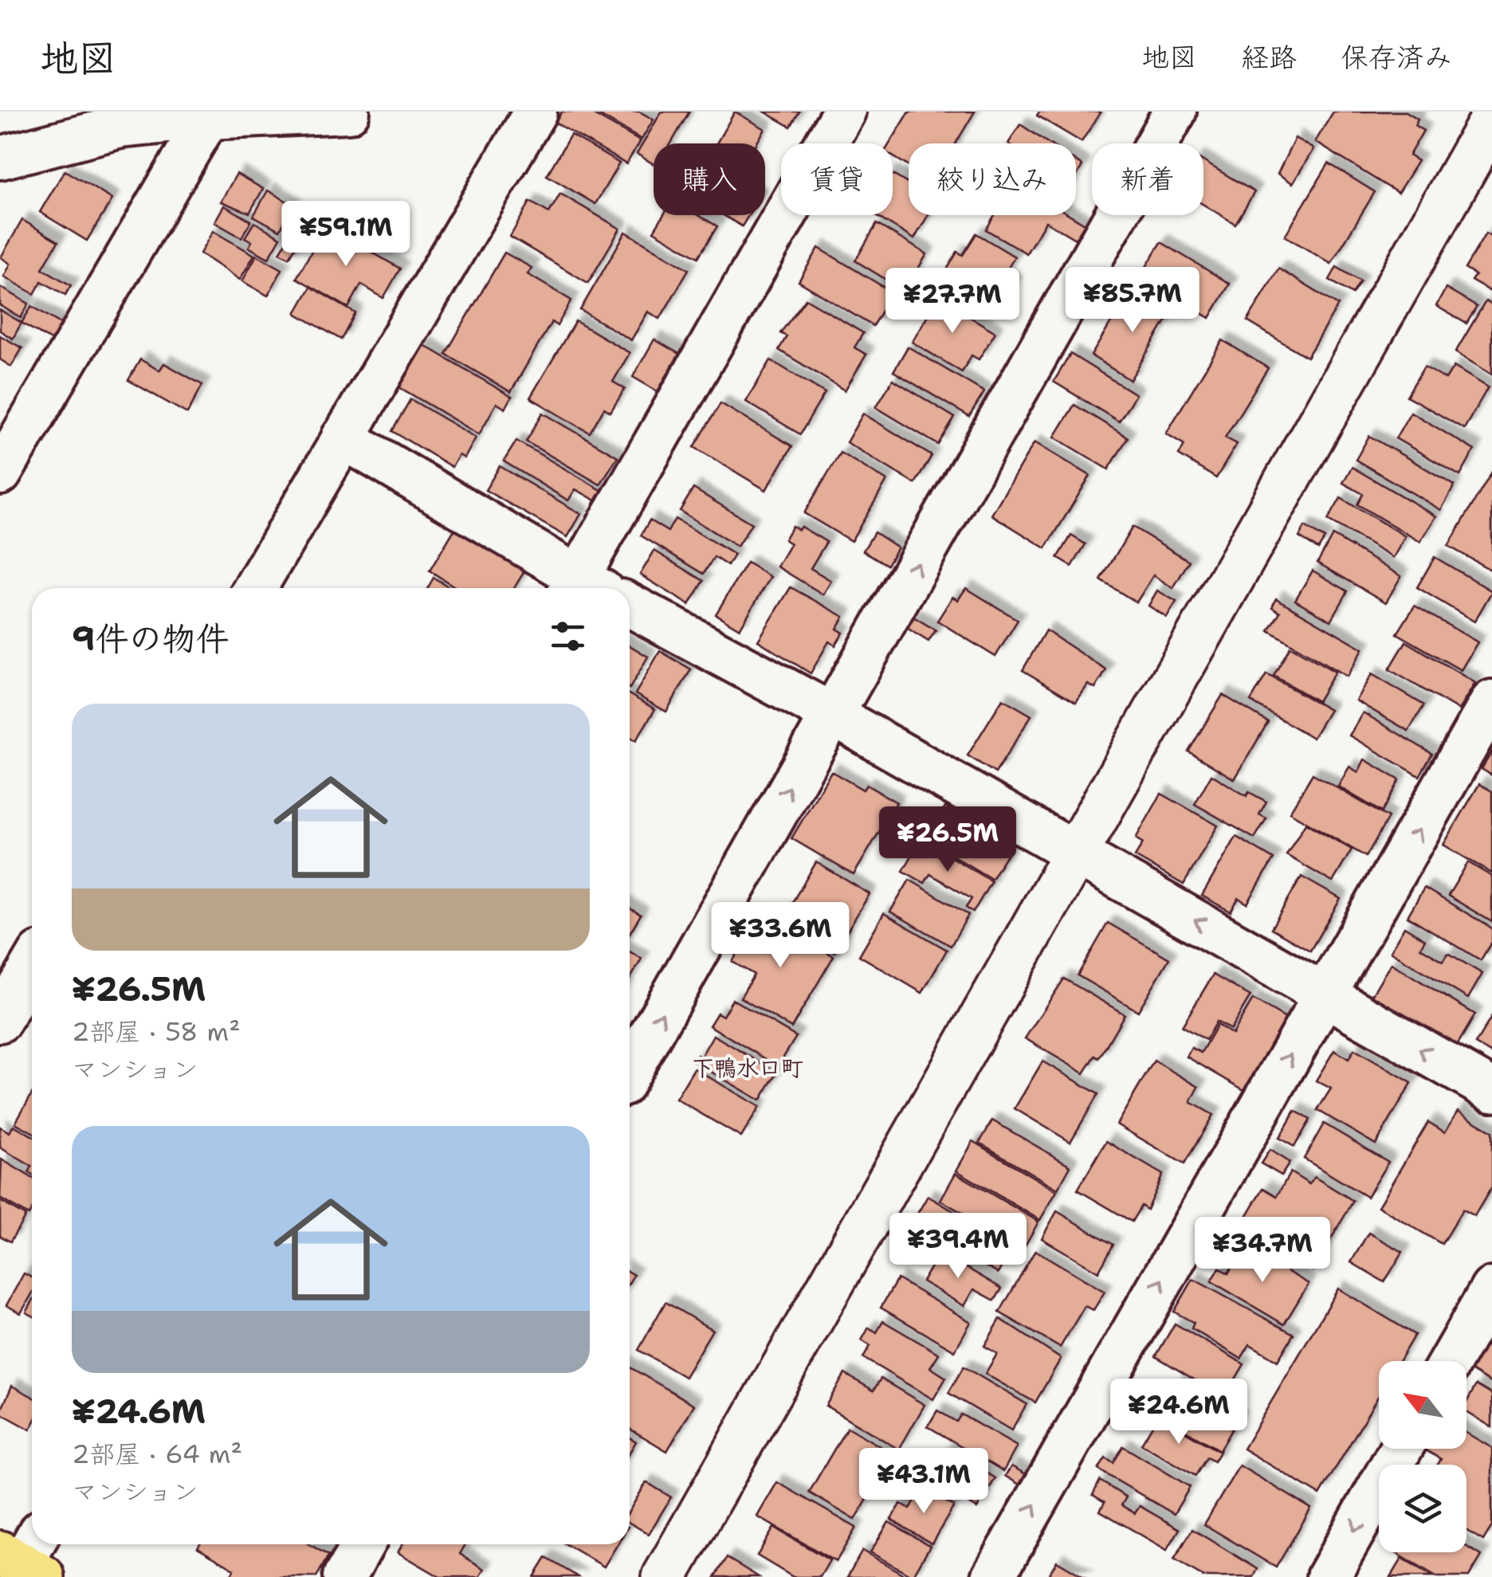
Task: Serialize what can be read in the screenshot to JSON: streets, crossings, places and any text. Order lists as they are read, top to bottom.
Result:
{
  "districts": ["下鴨水口町"],
  "north": "top left",
  "page": {
    "header": "地図",
    "nav": ["地図", "経路", "保存済み"],
    "chip": [
      "購入",
      "賃貸",
      "絞り込み",
      "新着"
    ],
    "price": [
      "¥59.1M",
      "¥85.7M",
      "¥27.7M",
      "¥26.5M",
      "¥33.6M",
      "¥39.4M",
      "¥34.7M",
      "¥24.6M",
      "¥43.1M"
    ],
    "heading": "9件の物件",
    "list": [
      {
        "name": "¥26.5M",
        "note": "2部屋 · 58 m² · マンション"
      },
      {
        "name": "¥24.6M",
        "note": "2部屋 · 64 m² · マンション"
      }
    ]
  }
}
